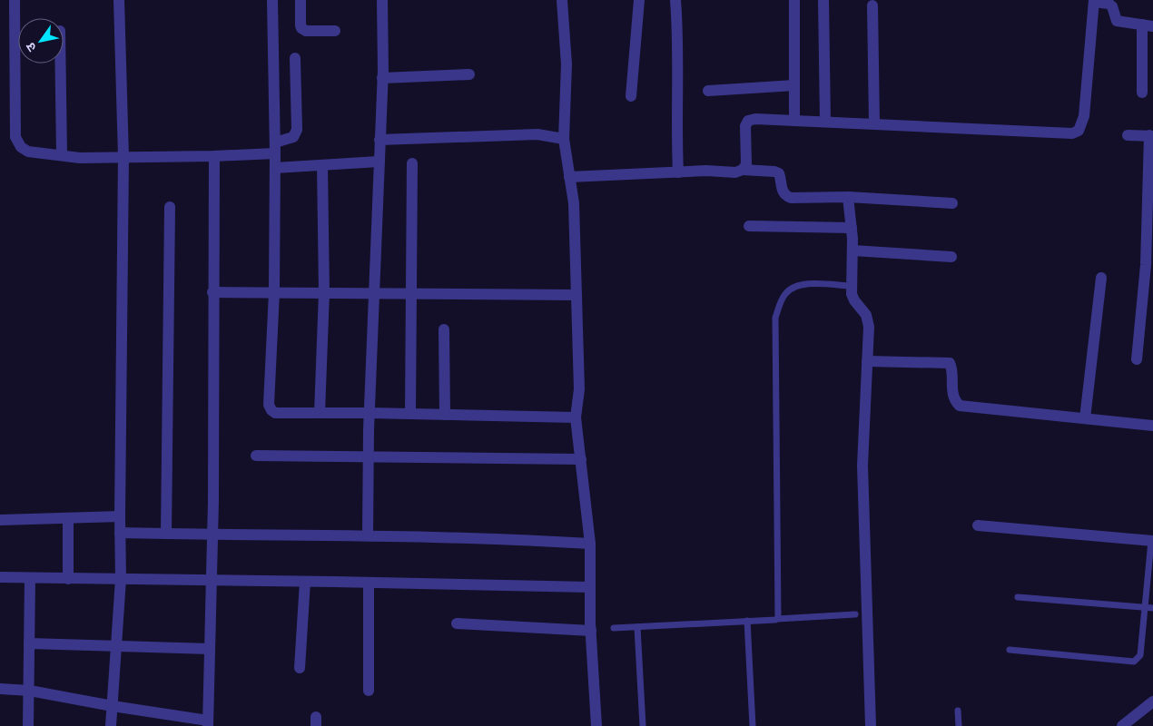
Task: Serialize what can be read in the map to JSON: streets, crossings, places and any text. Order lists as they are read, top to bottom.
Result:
{
  "north": "bottom left"
}
